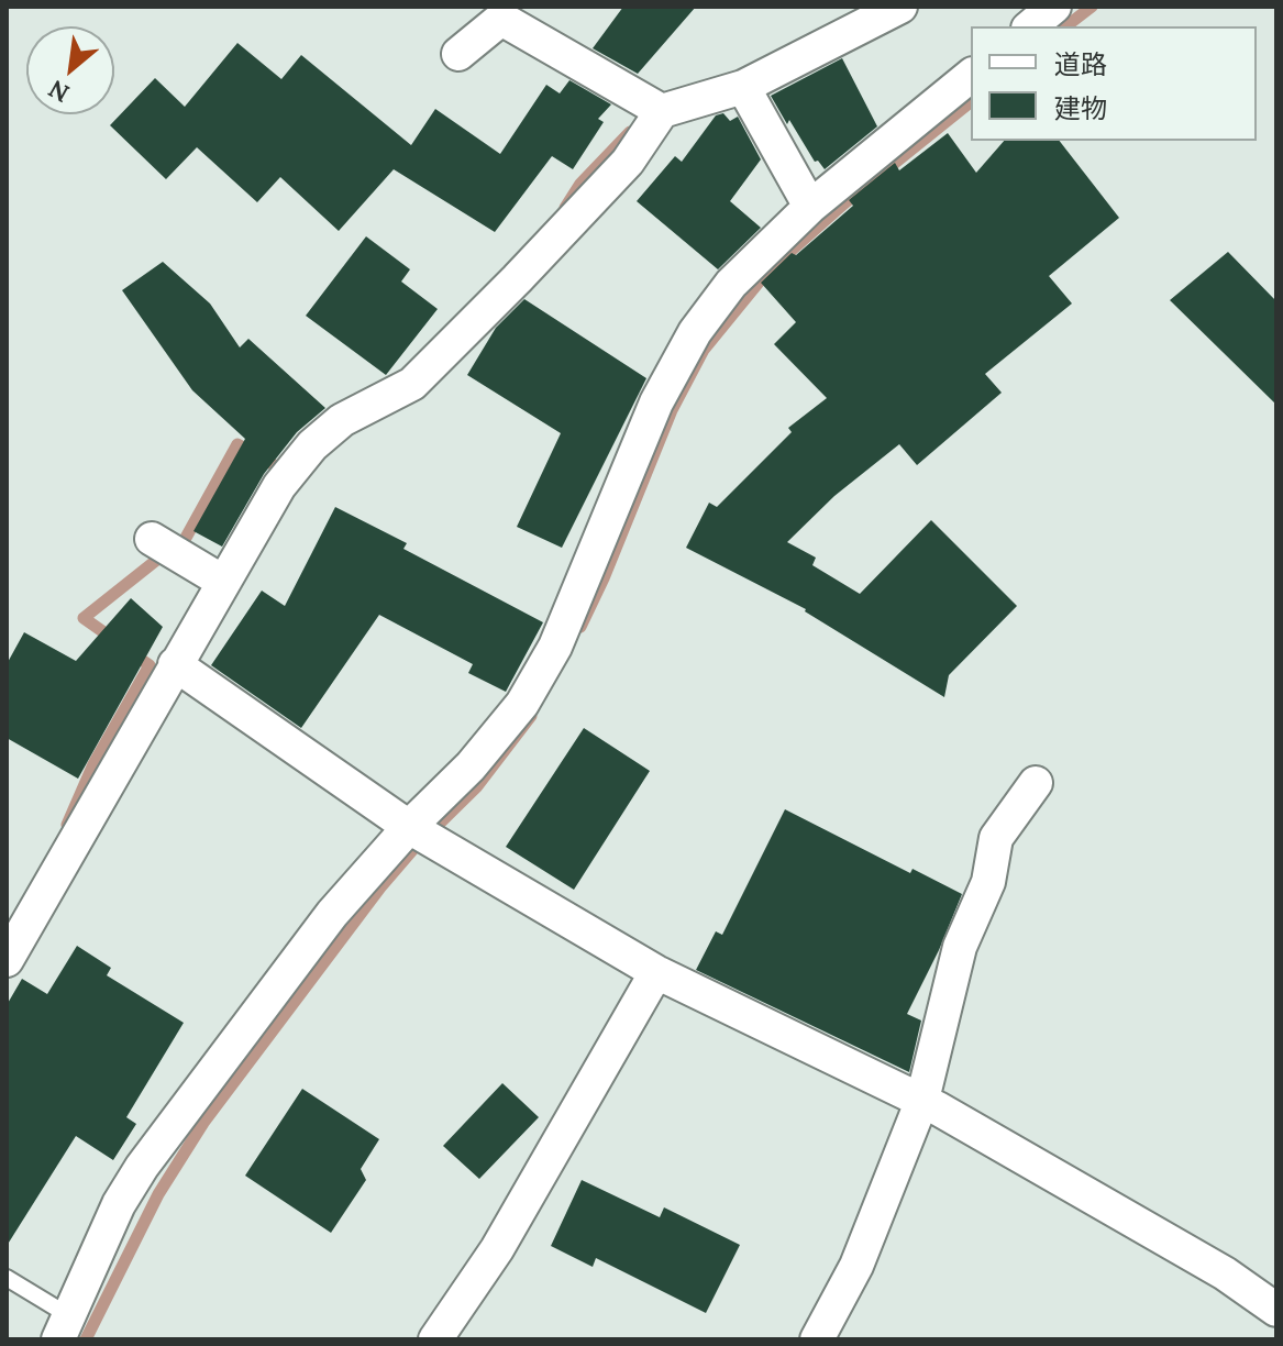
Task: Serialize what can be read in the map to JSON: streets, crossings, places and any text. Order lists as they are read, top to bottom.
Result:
{
  "legend": ["道路", "建物"],
  "north": "bottom left"
}
